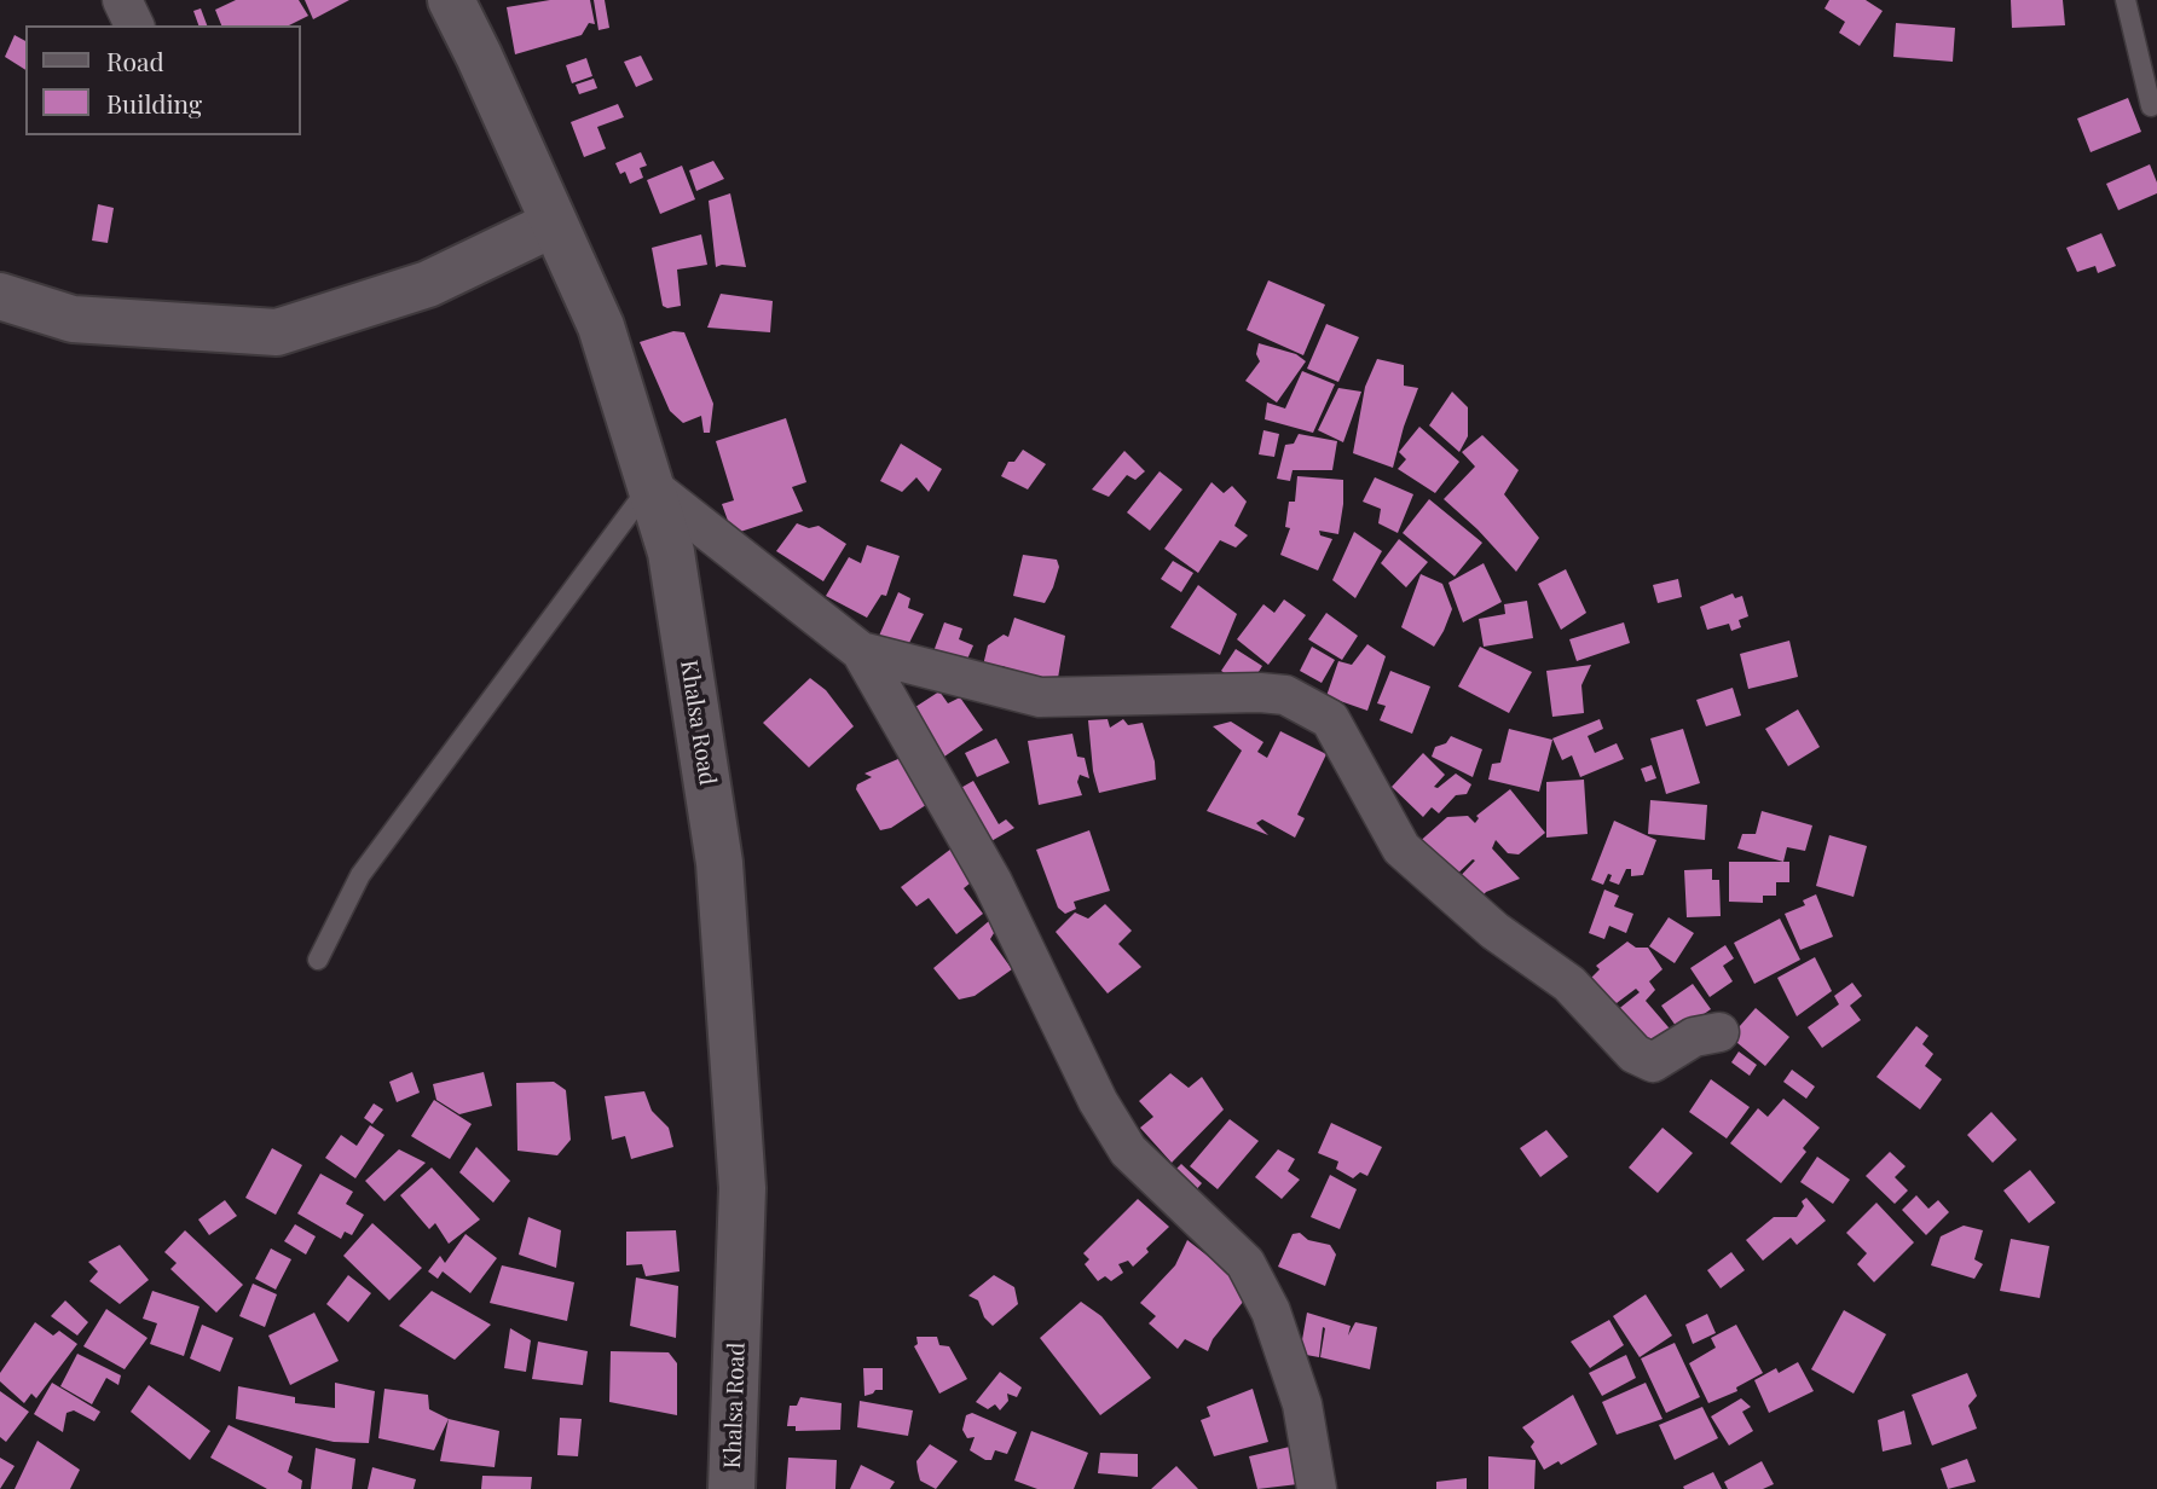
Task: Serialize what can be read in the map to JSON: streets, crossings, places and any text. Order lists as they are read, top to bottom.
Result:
{
  "streets": {
    "main road": ["Khalsa Road"]
  },
  "legend": ["Road", "Building"]
}
